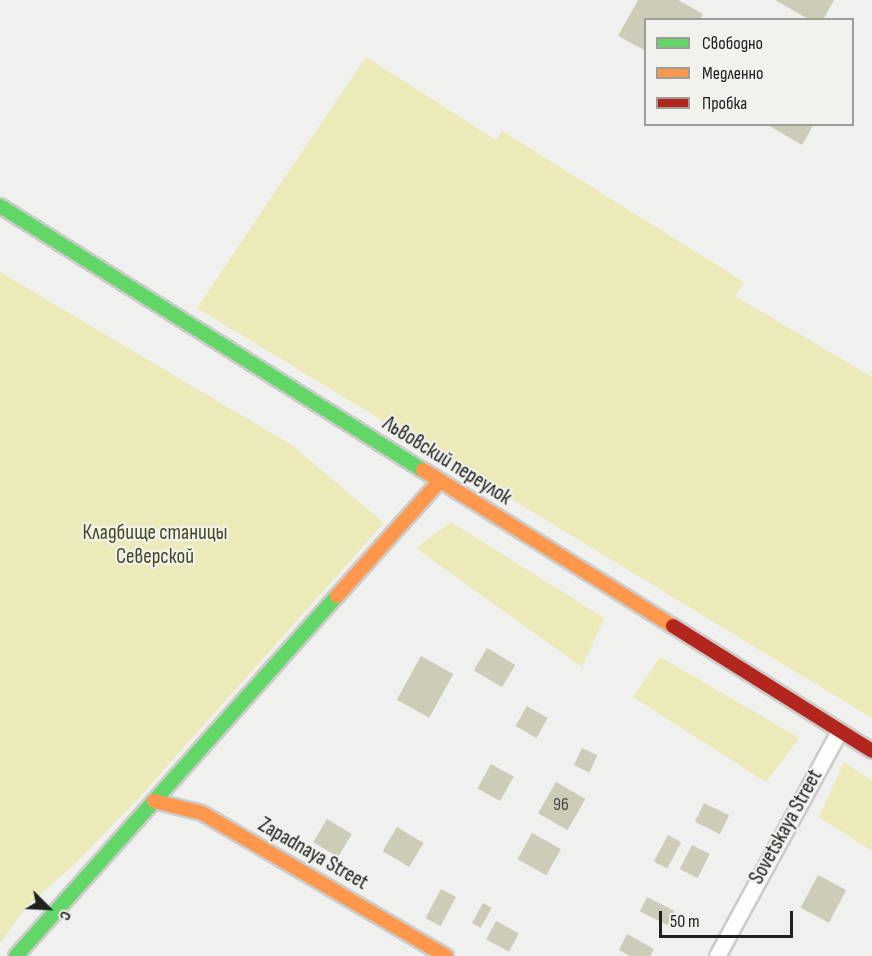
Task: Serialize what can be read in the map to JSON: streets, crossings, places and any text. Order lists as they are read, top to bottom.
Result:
{
  "streets": {
    "main road": ["Львовский переулок", "Zapadnaya Street"],
    "street": ["Sovetskaya Street"]
  },
  "crossings": [
    ["Львовский переулок", "Sovetskaya Street"]
  ],
  "parks": ["Кладбище станицы Северской"],
  "house_numbers": ["96"],
  "legend": ["Свободно", "Медленно", "Пробка"],
  "scale_bar": "50 m",
  "north": "bottom right"
}
